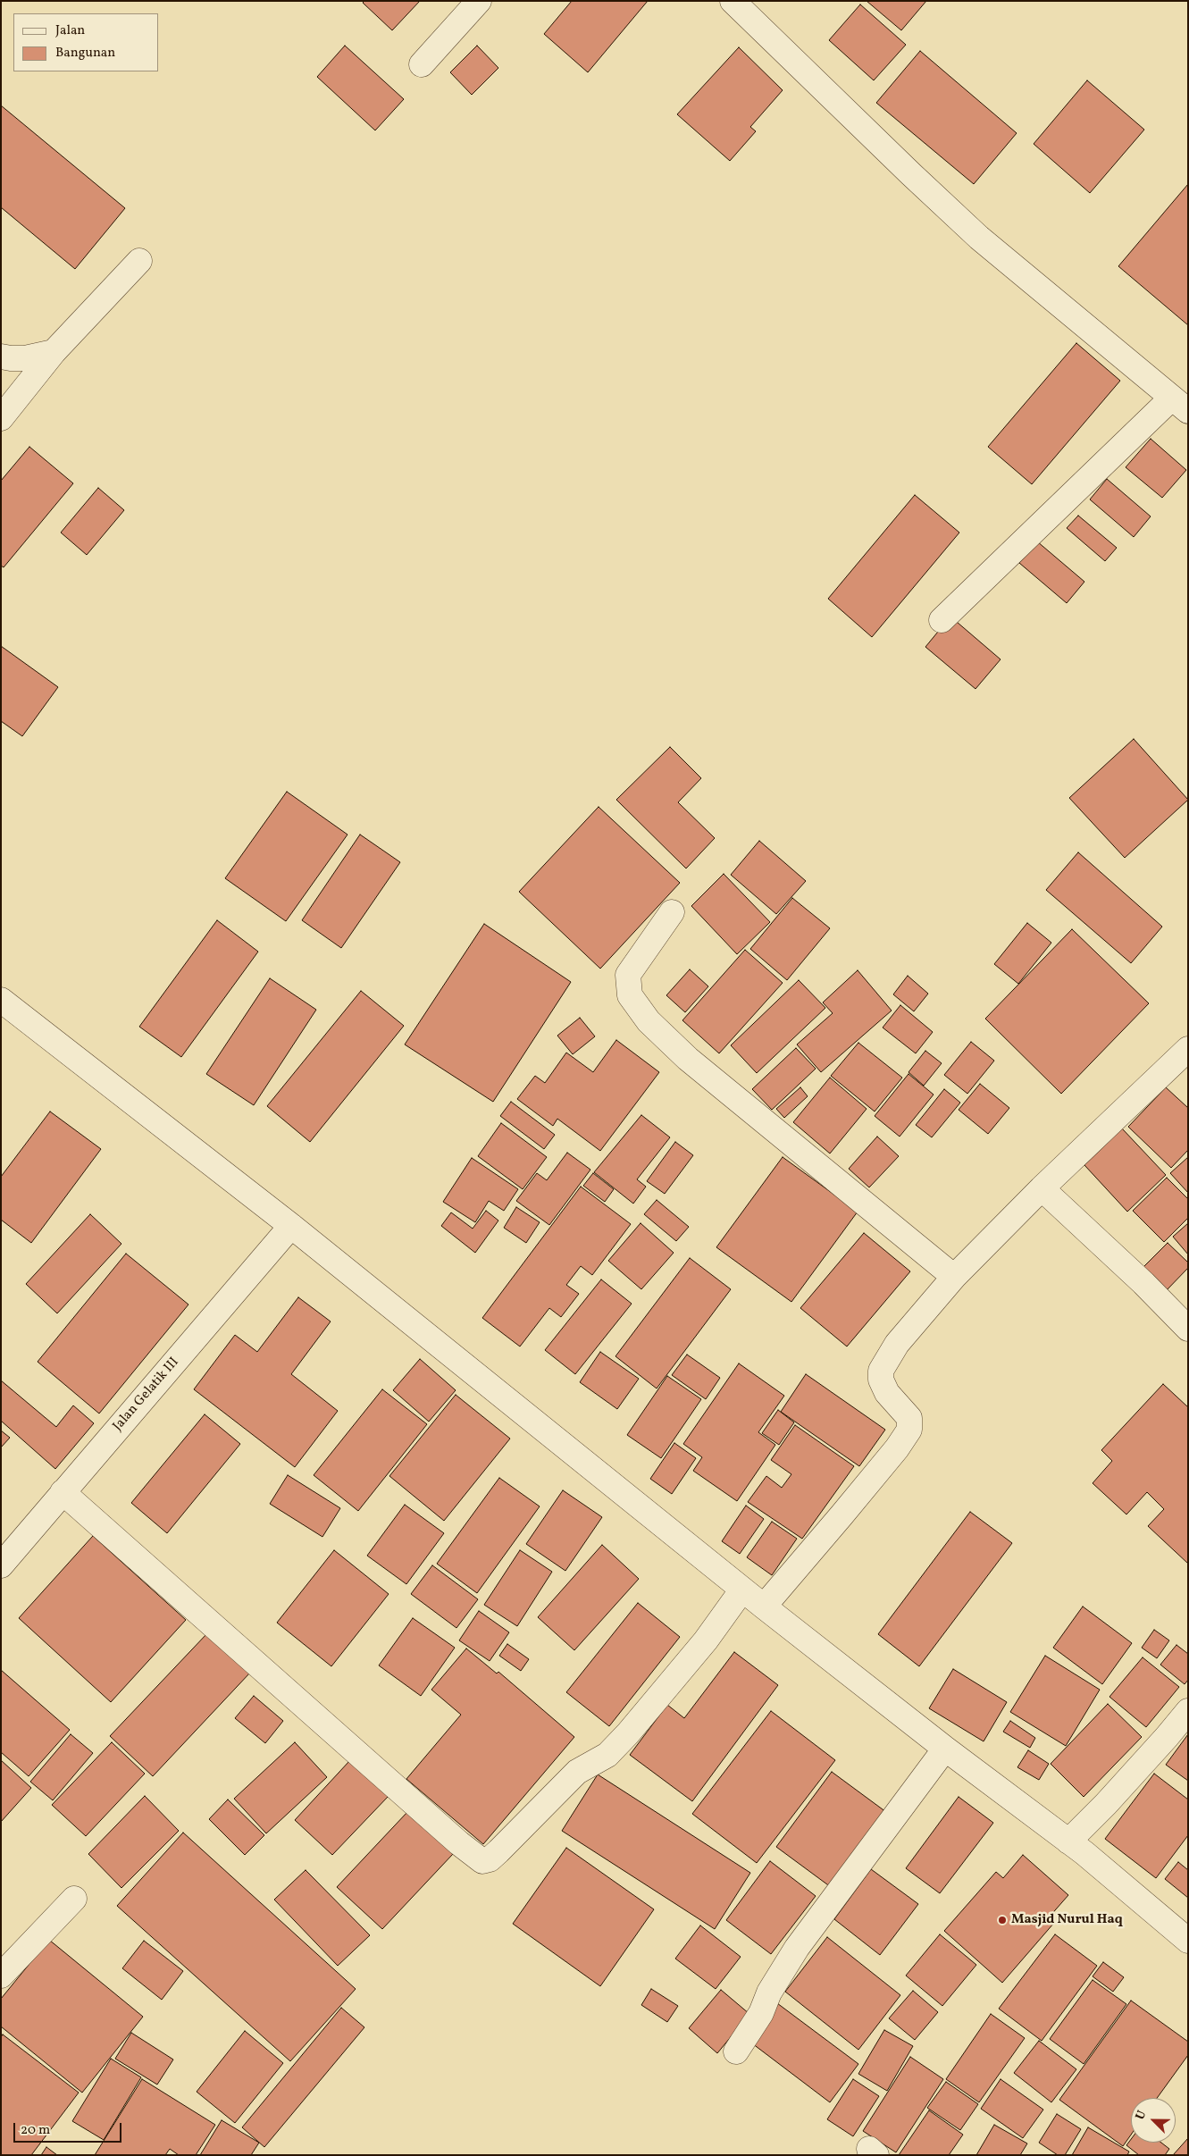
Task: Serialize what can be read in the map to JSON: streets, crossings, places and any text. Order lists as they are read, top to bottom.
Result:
{
  "streets": {
    "street": ["Jalan Gelatik III"]
  },
  "places": ["Masjid Nurul Haq"],
  "legend": ["Jalan", "Bangunan"],
  "scale_bar": "20 m",
  "north": "top left"
}
